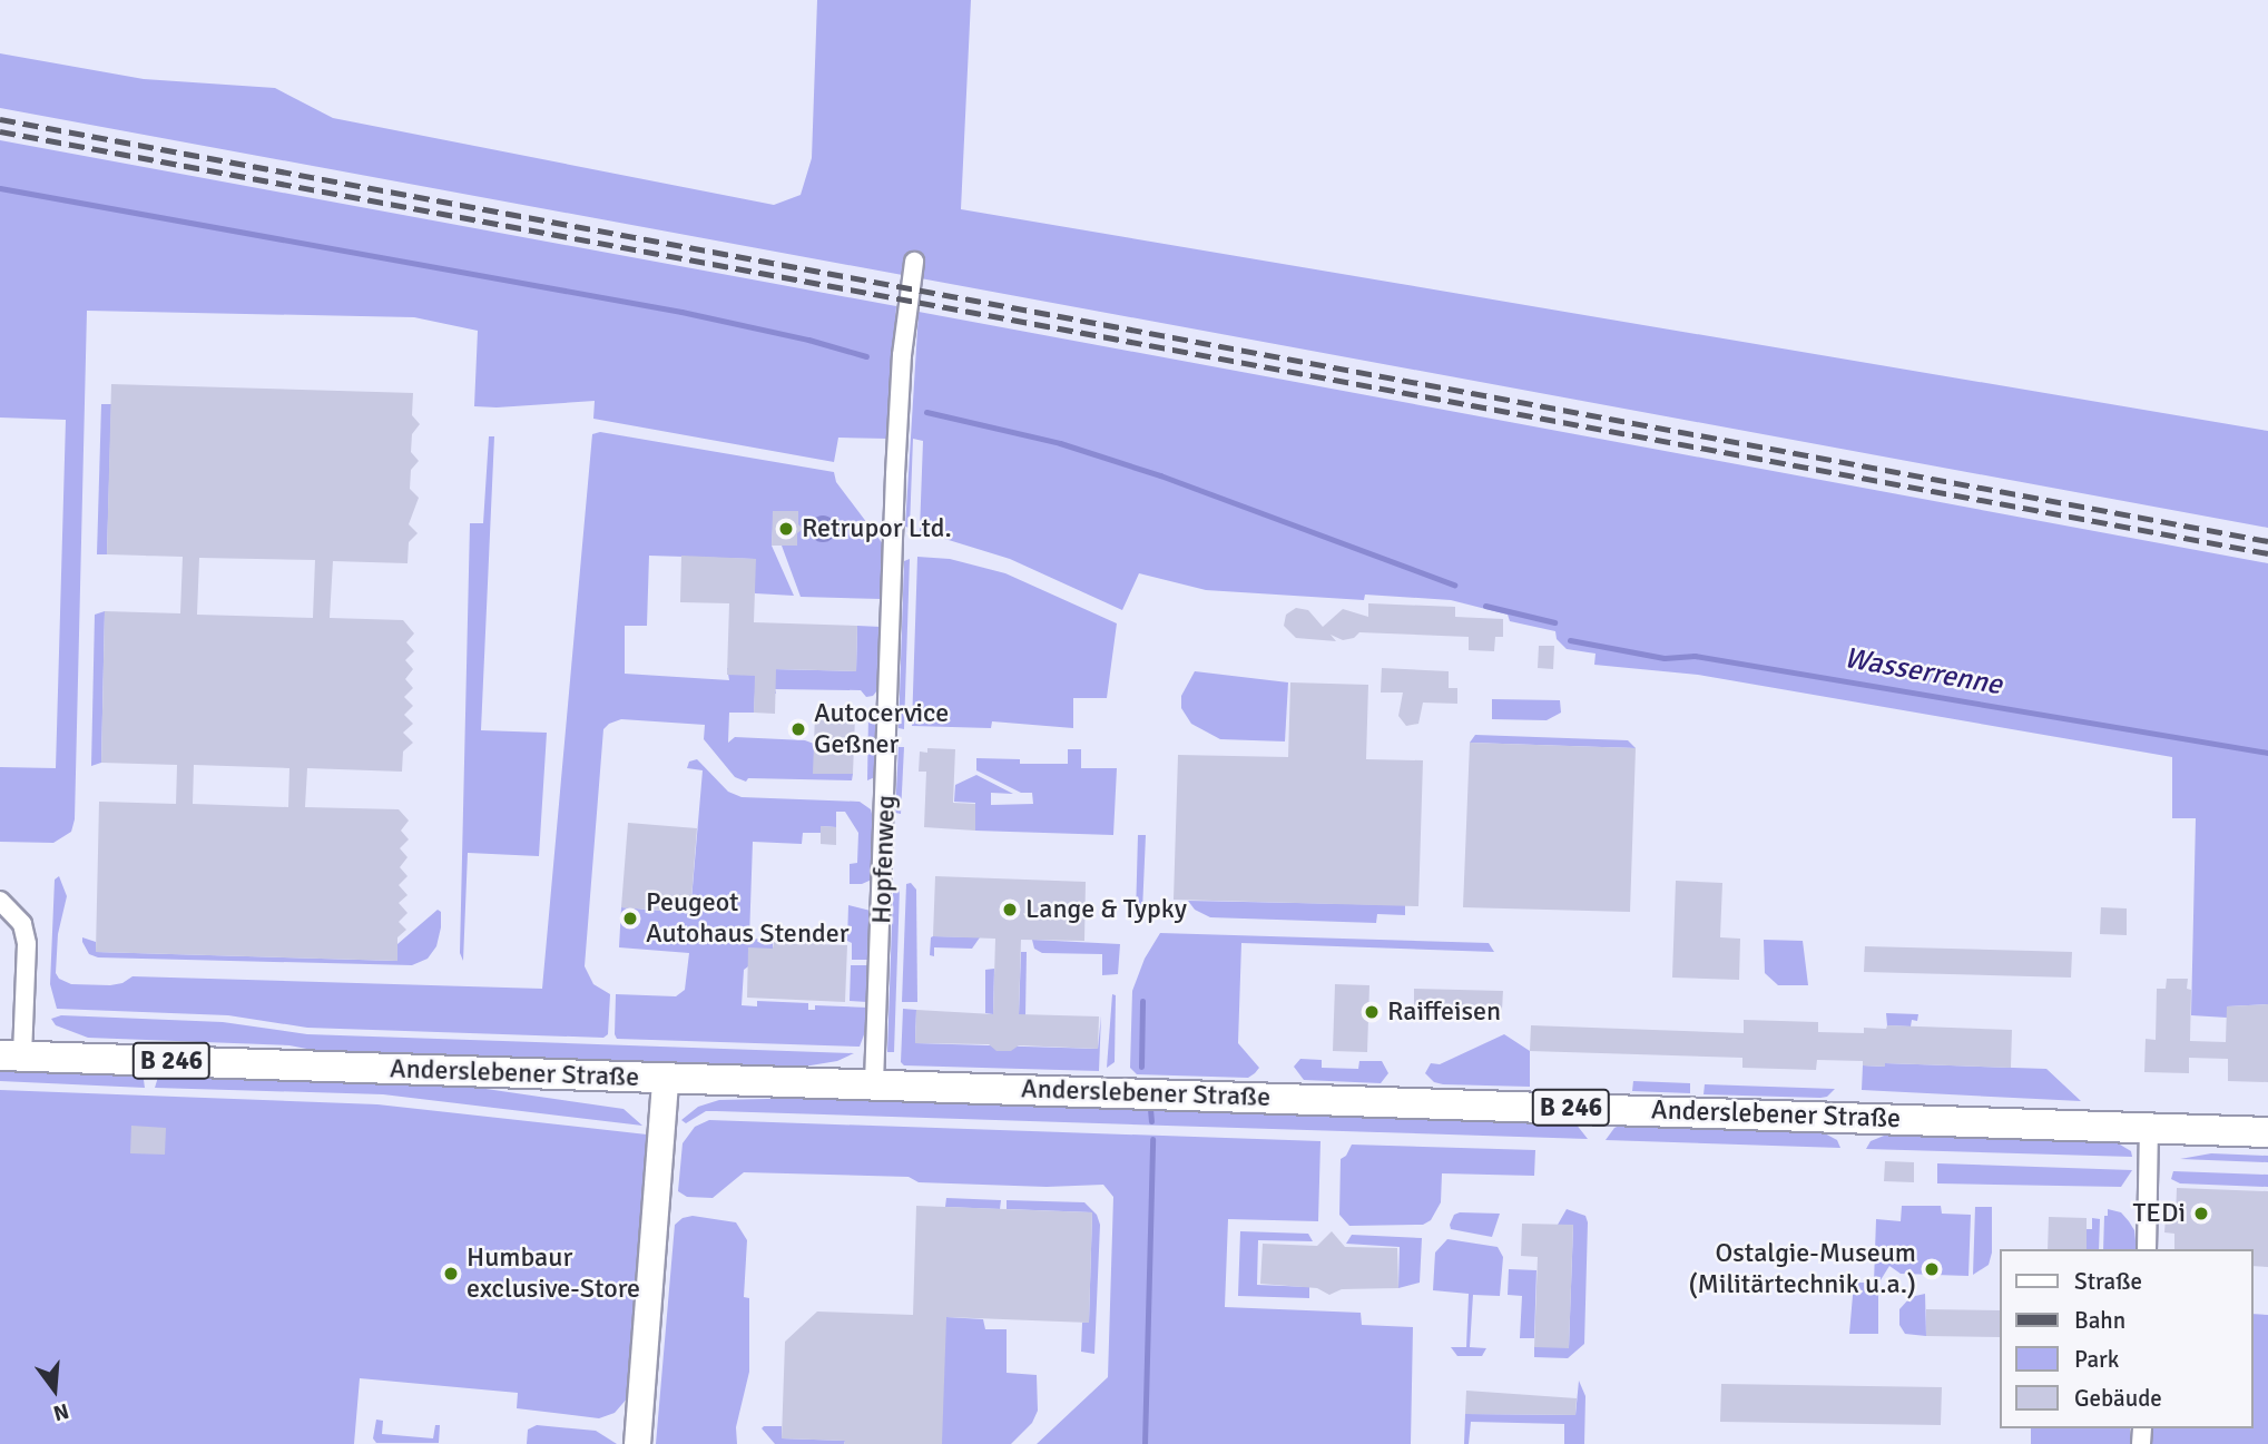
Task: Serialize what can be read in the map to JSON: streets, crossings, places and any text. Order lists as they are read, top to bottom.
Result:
{
  "streets": {
    "main road": ["B 246", "Anderslebener Straße"],
    "street": ["Hopfenweg"]
  },
  "crossings": [
    ["Hopfenweg", "Anderslebener Straße"]
  ],
  "water": ["Wasserrenne"],
  "places": [
    "Retrupor Ltd.",
    "Autocervice Geßner",
    "Lange & Typky",
    "Peugeot Autohaus Stender",
    "Raiffeisen",
    "TEDi",
    "Ostalgie-Museum (Militärtechnik u.a.)",
    "Humbaur exclusive-Store"
  ],
  "legend": [
    "Straße",
    "Bahn",
    "Park",
    "Gebäude"
  ],
  "north": "bottom"
}
